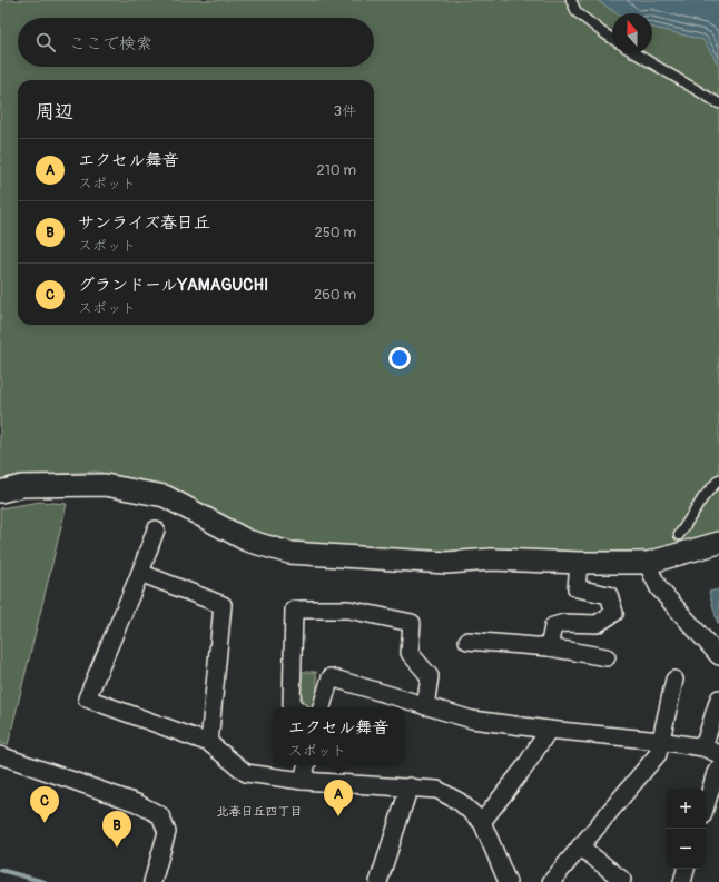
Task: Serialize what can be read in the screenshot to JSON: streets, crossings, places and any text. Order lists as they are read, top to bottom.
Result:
{
  "districts": ["北春日丘四丁目"],
  "north": "top",
  "page": {
    "search": "ここで検索",
    "heading": ["周辺", "3件"],
    "list": [
      {
        "mark": "A",
        "name": "エクセル舞音",
        "note": "スポット",
        "value": "210 m"
      },
      {
        "mark": "B",
        "name": "サンライズ春日丘",
        "note": "スポット",
        "value": "250 m"
      },
      {
        "mark": "C",
        "name": "グランドールYAMAGUCHI",
        "note": "スポット",
        "value": "260 m"
      }
    ],
    "popup": ["エクセル舞音", "スポット"],
    "pins": ["A", "C", "B"],
    "map_buttons": ["+", "−"]
  }
}
